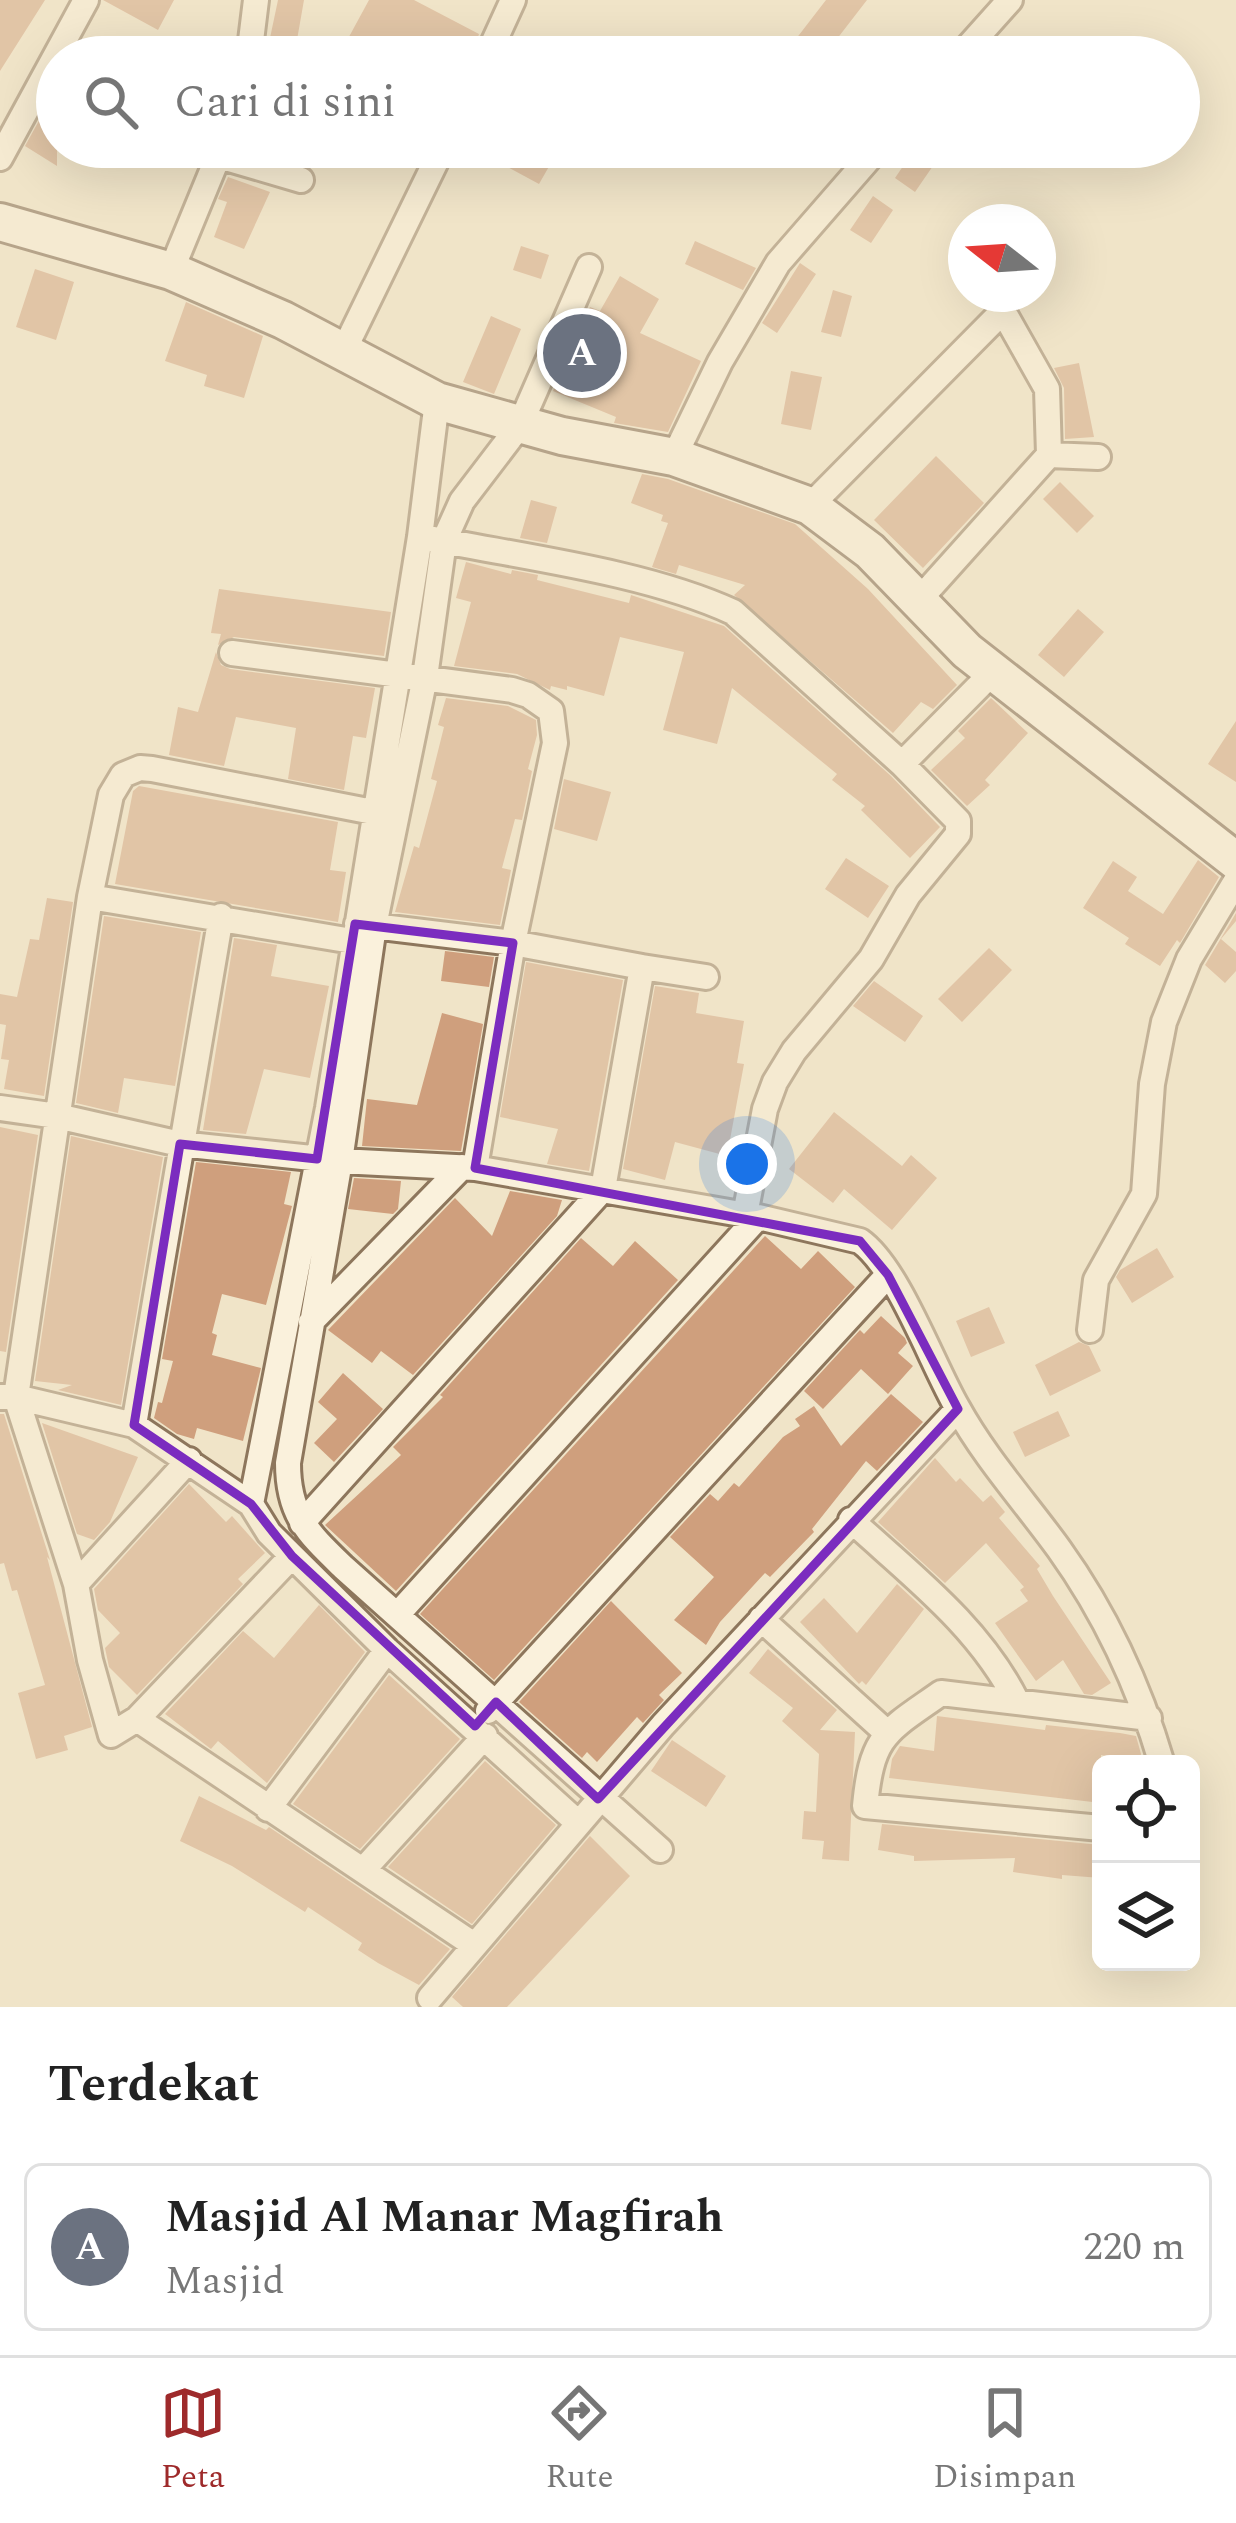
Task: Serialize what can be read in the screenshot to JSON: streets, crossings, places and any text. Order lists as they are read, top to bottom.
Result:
{
  "north": "left",
  "page": {
    "search": "Cari di sini",
    "pins": "A",
    "heading": "Terdekat",
    "list": [
      {
        "mark": "A",
        "name": "Masjid Al Manar Magfirah",
        "note": "Masjid",
        "value": "220 m"
      }
    ],
    "nav": ["Peta", "Rute", "Disimpan"]
  }
}
